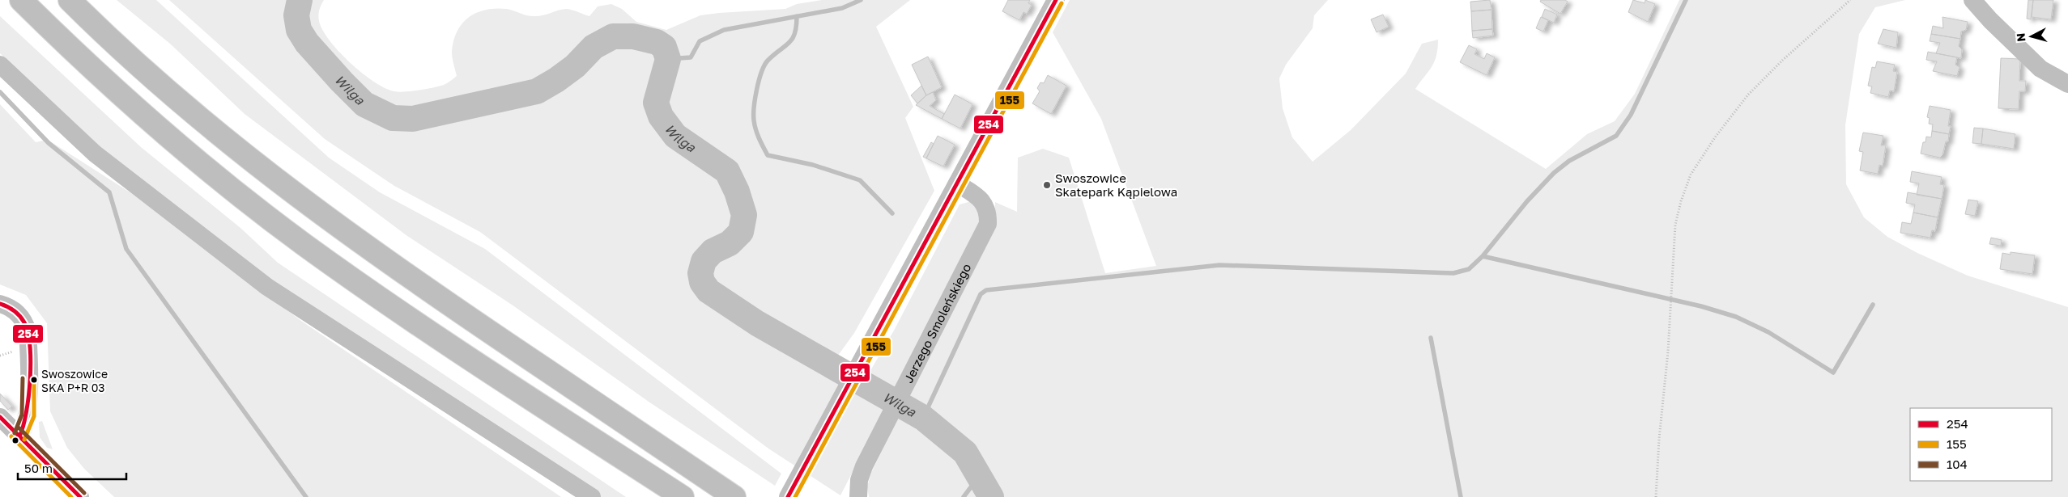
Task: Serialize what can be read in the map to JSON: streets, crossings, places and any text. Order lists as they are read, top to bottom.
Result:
{
  "streets": {
    "street": ["Jerzego Smoleńskiego"]
  },
  "water": ["Wilga"],
  "places": ["Swoszowice Skatepark Kąpielowa", "Swoszowice SKA P+R 03"],
  "lines": ["transit line 254", "transit line 155", "transit line 104"],
  "legend": ["254", "155", "104"],
  "scale_bar": "50 m",
  "north": "left"
}
